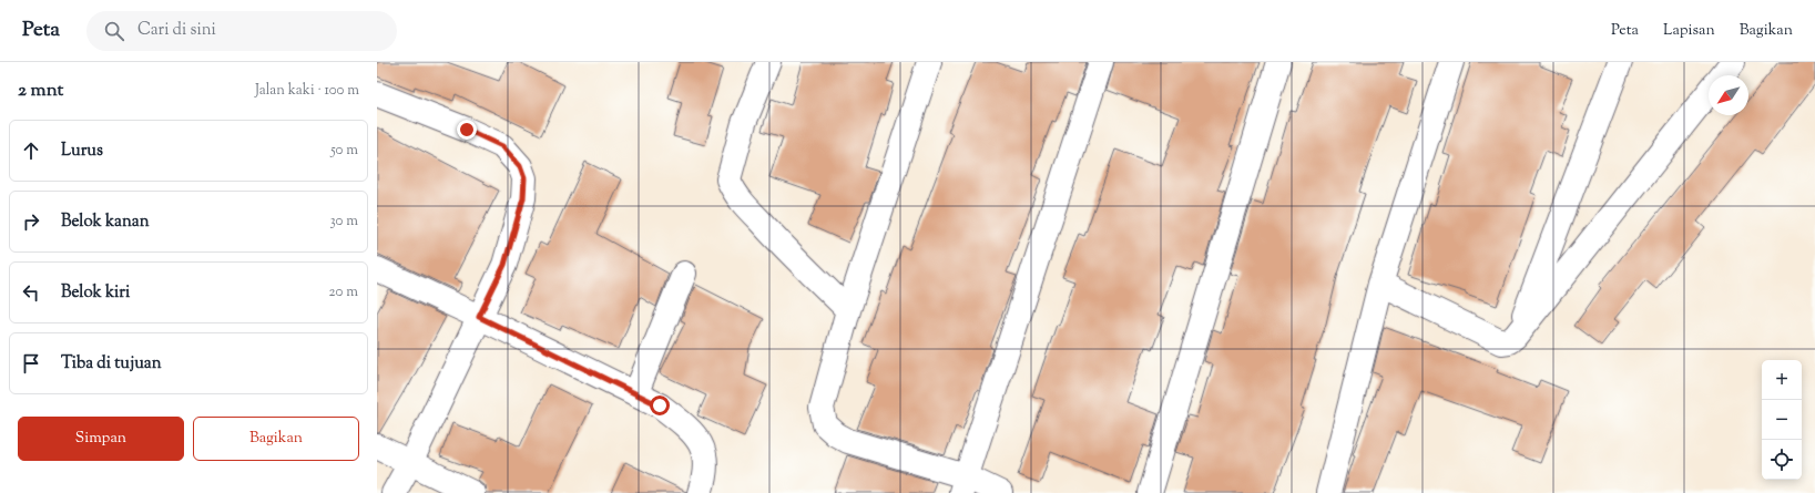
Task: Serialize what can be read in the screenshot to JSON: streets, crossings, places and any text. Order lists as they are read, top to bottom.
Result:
{
  "north": "bottom left",
  "page": {
    "header": "Peta",
    "search": "Cari di sini",
    "nav": ["Peta", "Lapisan", "Bagikan"],
    "heading": ["2 mnt", "Jalan kaki · 100 m"],
    "list": [
      ["Lurus", "50 m"],
      ["Belok kanan", "30 m"],
      ["Belok kiri", "20 m"],
      "Tiba di tujuan"
    ],
    "map_buttons": ["+", "−"],
    "buttons": ["Simpan", "Bagikan"]
  }
}
